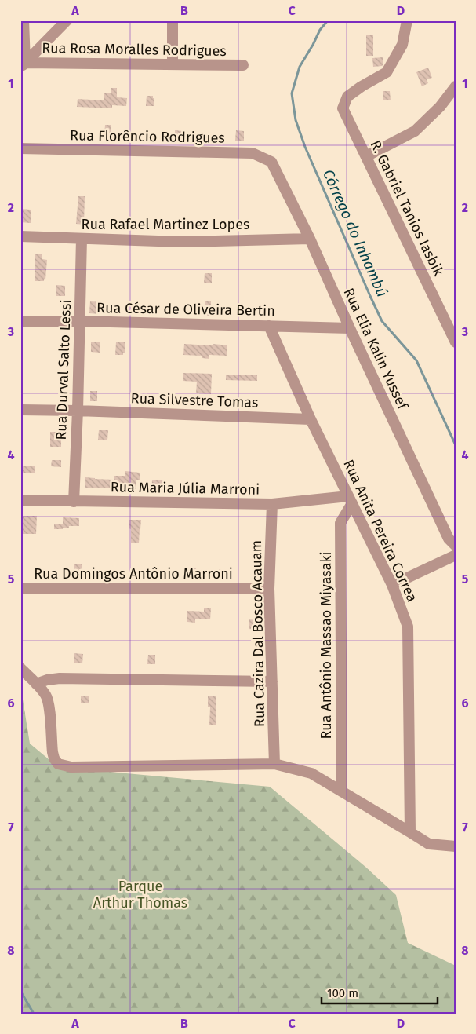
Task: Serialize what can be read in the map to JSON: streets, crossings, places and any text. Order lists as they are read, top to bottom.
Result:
{
  "streets": {
    "street": [
      "Rua Rosa Moralles Rodrigues",
      "Rua Florêncio Rodrigues",
      "R. Gabriel Tanios Iasbik",
      "Rua Rafael Martinez Lopes",
      "Rua César de Oliveira Bertin",
      "Rua Elia Kalin Yussef",
      "Rua Durval Salto Lessi",
      "Rua Silvestre Tomas",
      "Rua Maria Júlia Marroni",
      "Rua Anita Pereira Correa",
      "Rua Domingos Antônio Marroni",
      "Rua Cazira Dal Bosco Acauam",
      "Rua Antônio Massao Miyasaki"
    ]
  },
  "crossings": [
    ["Rua Florêncio Rodrigues", "Rua Elia Kalin Yussef"],
    ["Rua Rafael Martinez Lopes", "Rua Elia Kalin Yussef"],
    ["Rua Rafael Martinez Lopes", "Rua Durval Salto Lessi"],
    ["Rua César de Oliveira Bertin", "Rua Elia Kalin Yussef"],
    ["Rua César de Oliveira Bertin", "Rua Durval Salto Lessi"],
    ["Rua César de Oliveira Bertin", "Rua Anita Pereira Correa"],
    ["Rua Durval Salto Lessi", "Rua Silvestre Tomas"],
    ["Rua Durval Salto Lessi", "Rua Maria Júlia Marroni"],
    ["Rua Silvestre Tomas", "Rua Anita Pereira Correa"],
    ["Rua Maria Júlia Marroni", "Rua Anita Pereira Correa"],
    ["Rua Maria Júlia Marroni", "Rua Cazira Dal Bosco Acauam"],
    ["Rua Maria Júlia Marroni", "Rua Antônio Massao Miyasaki"],
    ["Rua Anita Pereira Correa", "Rua Antônio Massao Miyasaki"],
    ["Rua Domingos Antônio Marroni", "Rua Cazira Dal Bosco Acauam"]
  ],
  "water": ["Córrego do Inhambú"],
  "parks": ["Parque Arthur Thomas"],
  "scale_bar": "100 m",
  "grid": {
    "columns": [
      "A",
      "B",
      "C",
      "D"
    ],
    "rows": [
      "1",
      "2",
      "3",
      "4",
      "5",
      "6",
      "7",
      "8"
    ]
  }
}
